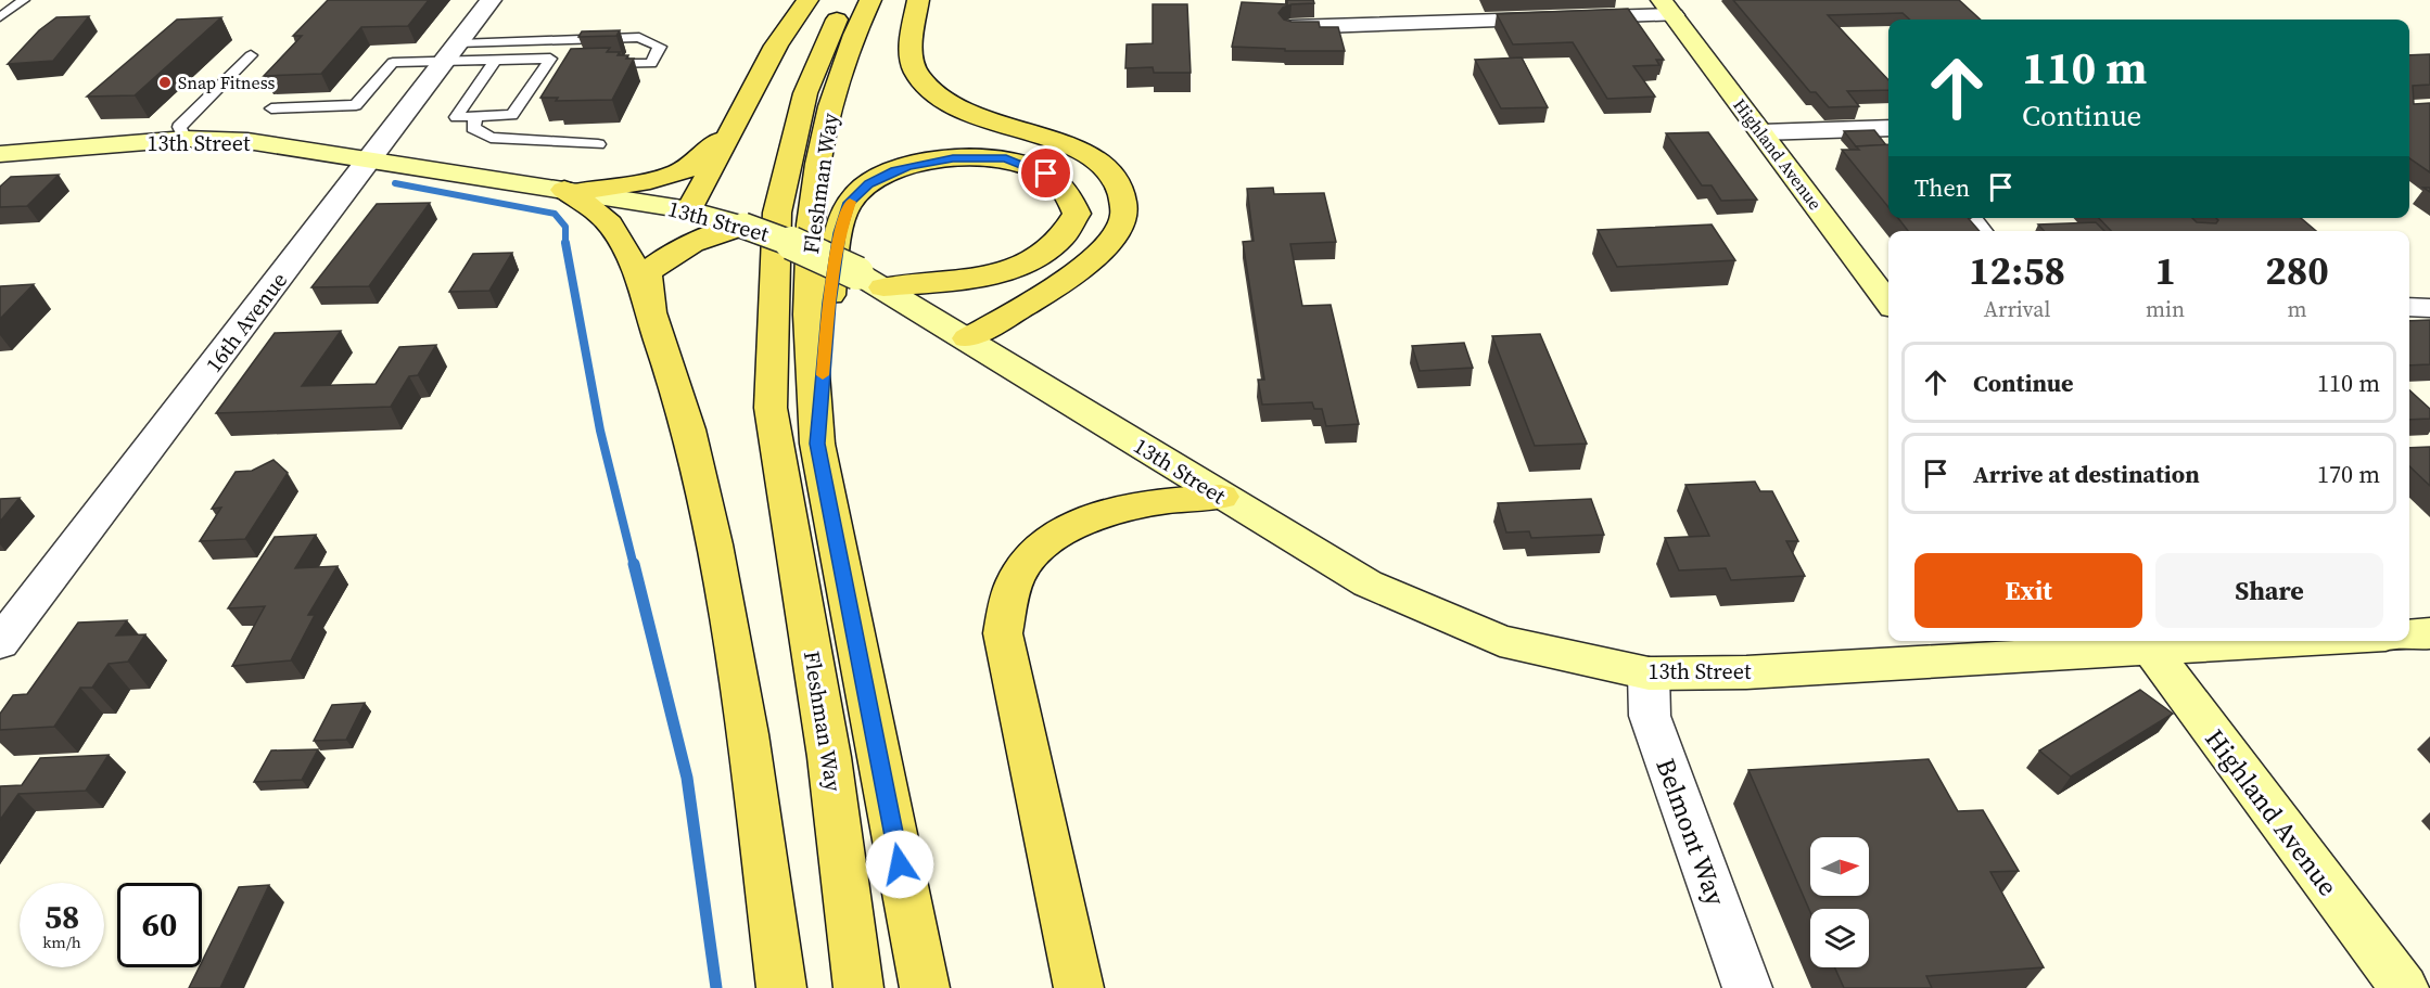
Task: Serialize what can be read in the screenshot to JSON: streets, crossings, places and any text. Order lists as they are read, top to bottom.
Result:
{
  "streets": {
    "main road": ["13th Street", "Highland Avenue", "Fleshman Way"],
    "street": ["16th Avenue", "Belmont Way"]
  },
  "crossings": [
    ["13th Street", "Highland Avenue"],
    ["13th Street", "16th Avenue"],
    ["13th Street", "Belmont Way"]
  ],
  "places": ["Snap Fitness"],
  "north": "right",
  "page": {
    "turn": ["110 m", "Continue"],
    "then": "Then",
    "eta": [
      "12:58",
      "Arrival",
      "1",
      "min",
      "280",
      "m"
    ],
    "list": [
      {
        "name": "Continue",
        "value": "110 m"
      },
      {
        "name": "Arrive at destination",
        "value": "170 m"
      }
    ],
    "buttons": ["Exit", "Share"],
    "speed": "58 km/h",
    "limit": "60"
  }
}
